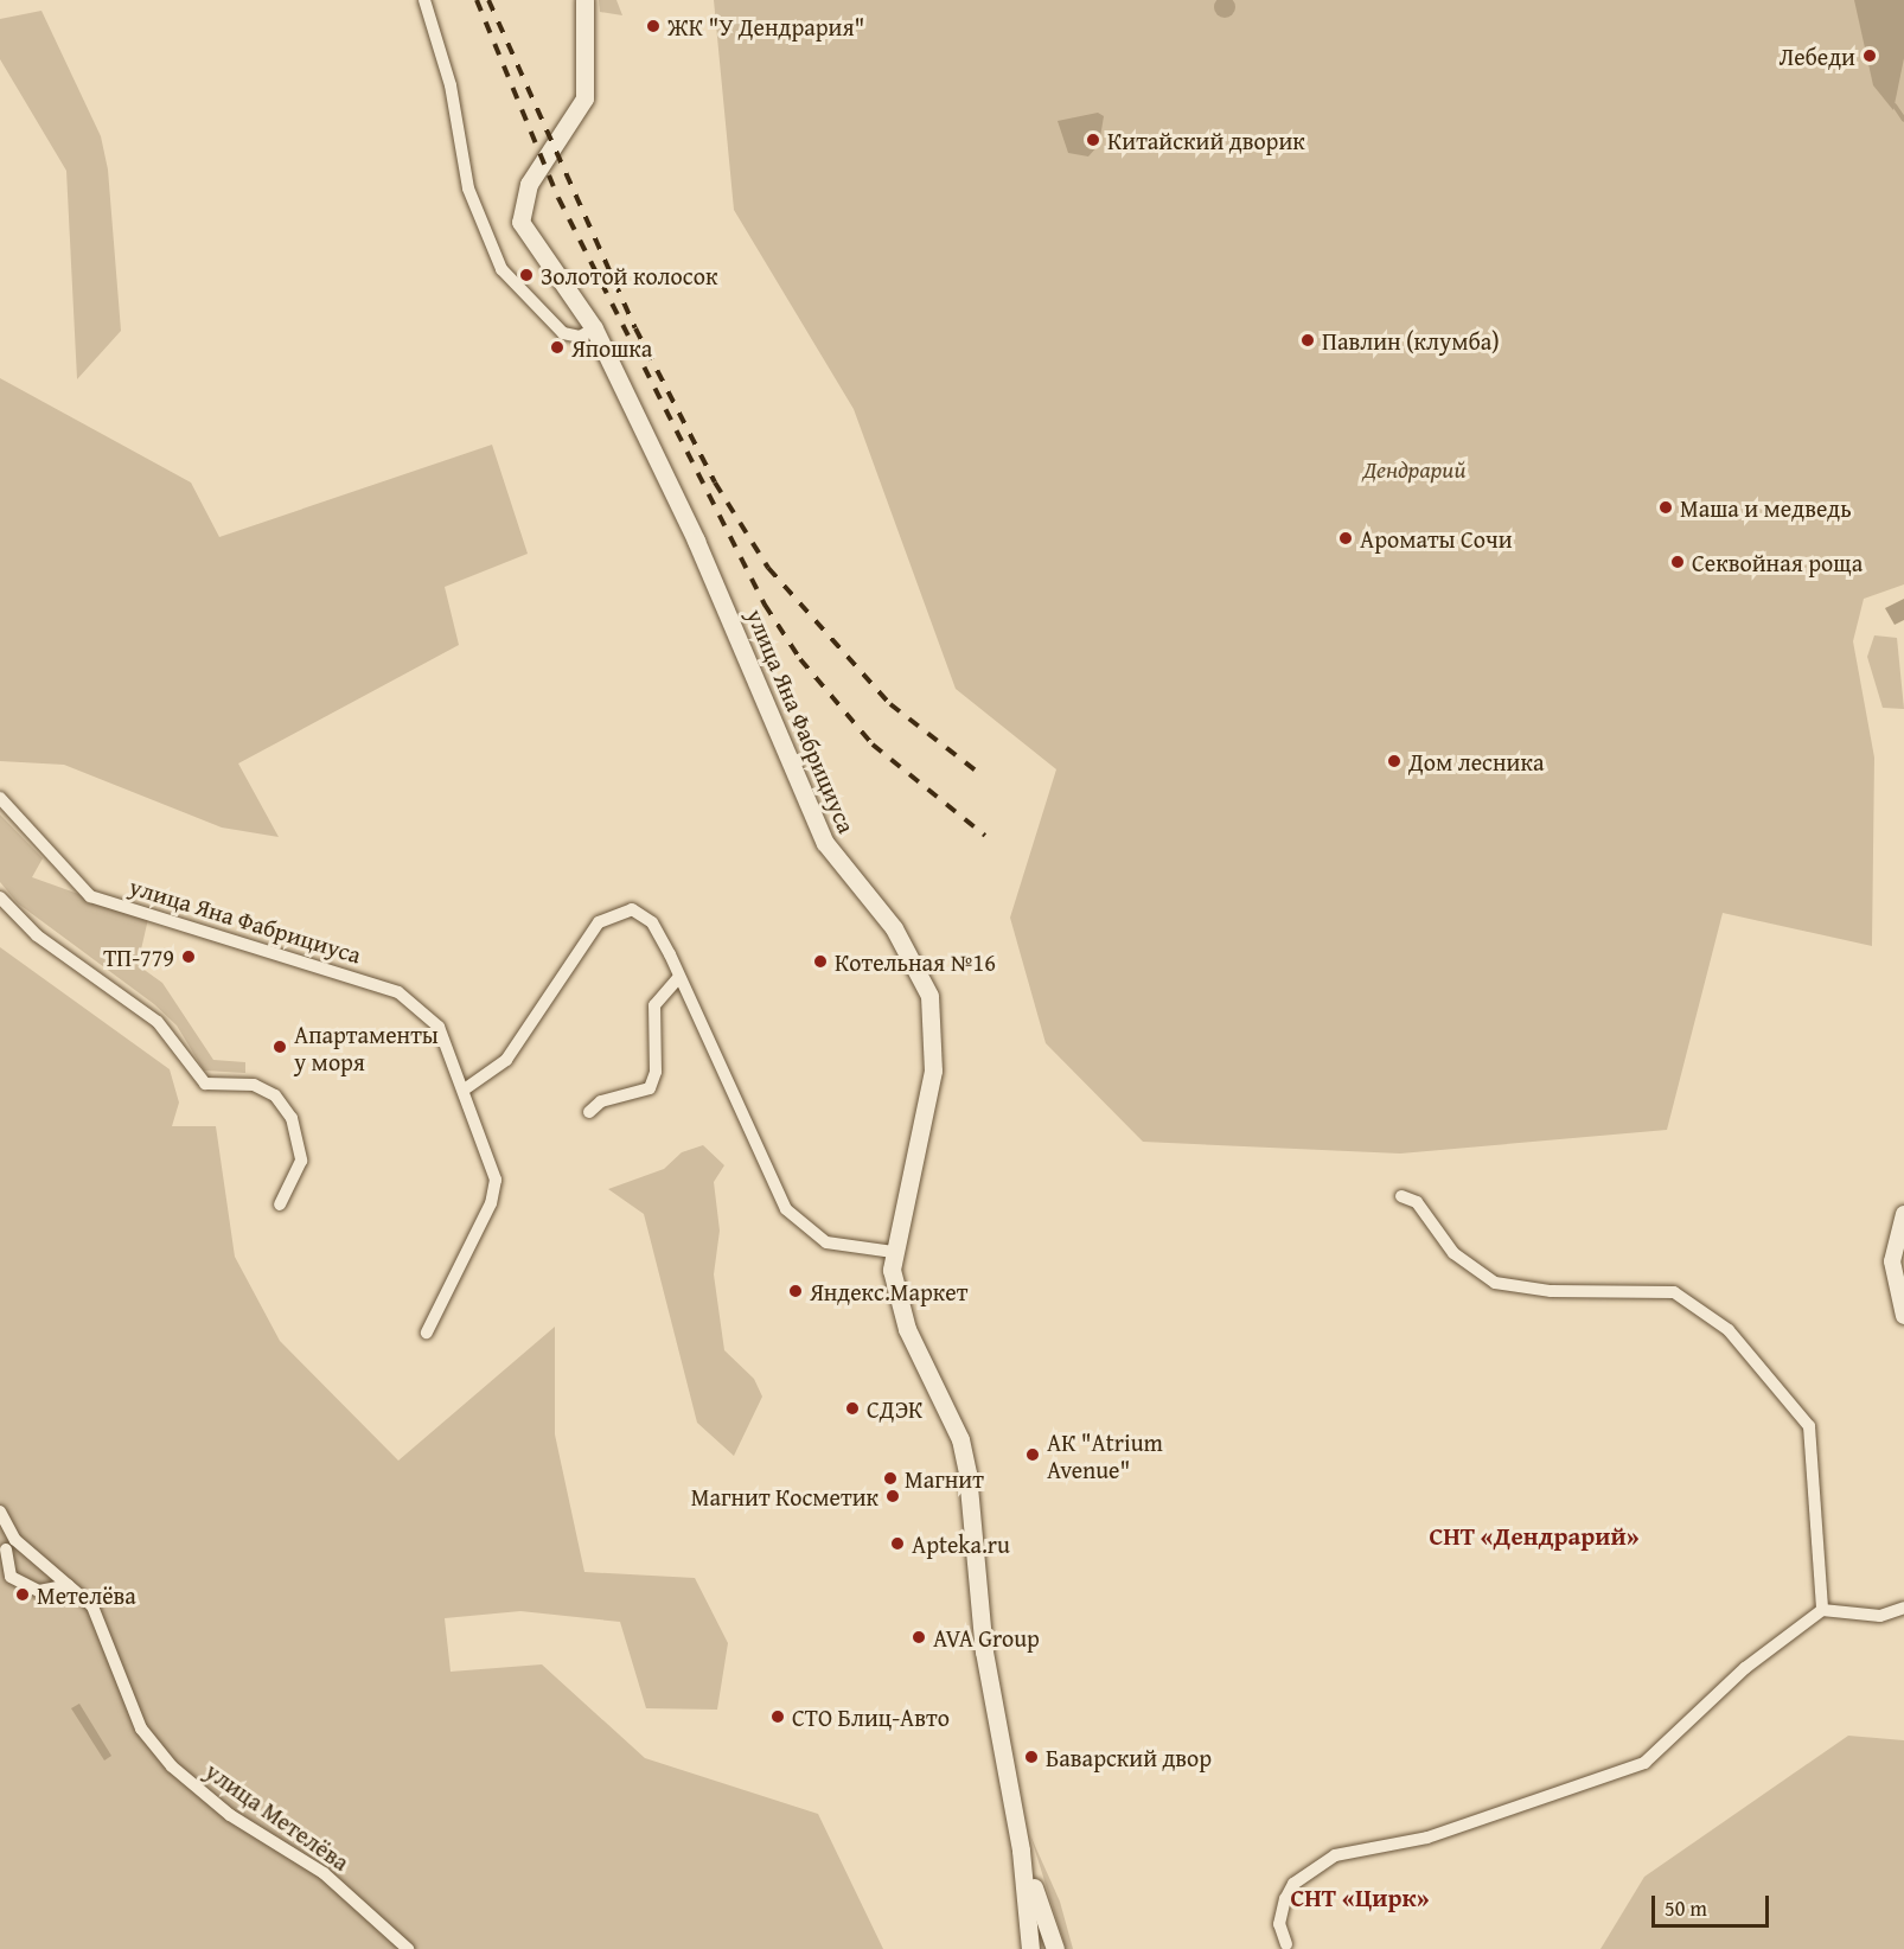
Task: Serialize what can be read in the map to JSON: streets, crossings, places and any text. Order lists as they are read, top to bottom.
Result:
{
  "streets": {
    "main road": ["улица Яна Фабрициуса"],
    "street": ["улица Метелёва"]
  },
  "districts": ["СНТ «Дендрарий»", "СНТ «Цирк»"],
  "parks": ["Дендрарий"],
  "places": [
    "ЖК \"У Дендрария\"",
    "Лебеди",
    "Китайский дворик",
    "Золотой колосок",
    "Павлин (клумба)",
    "Япошка",
    "Маша и медведь",
    "Ароматы Сочи",
    "Секвойная роща",
    "Дом лесника",
    "ТП-779",
    "Котельная №16",
    "Апартаменты у моря",
    "Яндекс.Маркет",
    "СДЭК",
    "АК \"Atrium Avenue\"",
    "Магнит",
    "Магнит Косметик",
    "Apteka.ru",
    "Метелёва",
    "AVA Group",
    "СТО Блиц-Авто",
    "Баварский двор"
  ],
  "scale_bar": "50 m"
}
